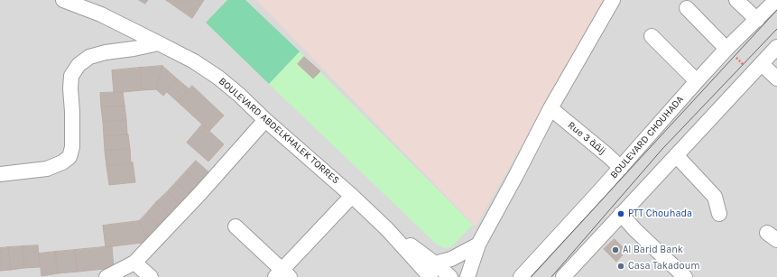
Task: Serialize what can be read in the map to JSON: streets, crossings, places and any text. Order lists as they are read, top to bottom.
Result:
{
  "streets": {
    "street": ["BOULEVARD ABDELKHALEK TORRES", "BOULEVARD CHOUHADA", "Rue 3 زنقة"]
  },
  "crossings": [
    ["BOULEVARD CHOUHADA", "Rue 3 زنقة"]
  ],
  "places": ["PTT Chouhada", "Al Barid Bank", "Casa Takadoum"]
}
